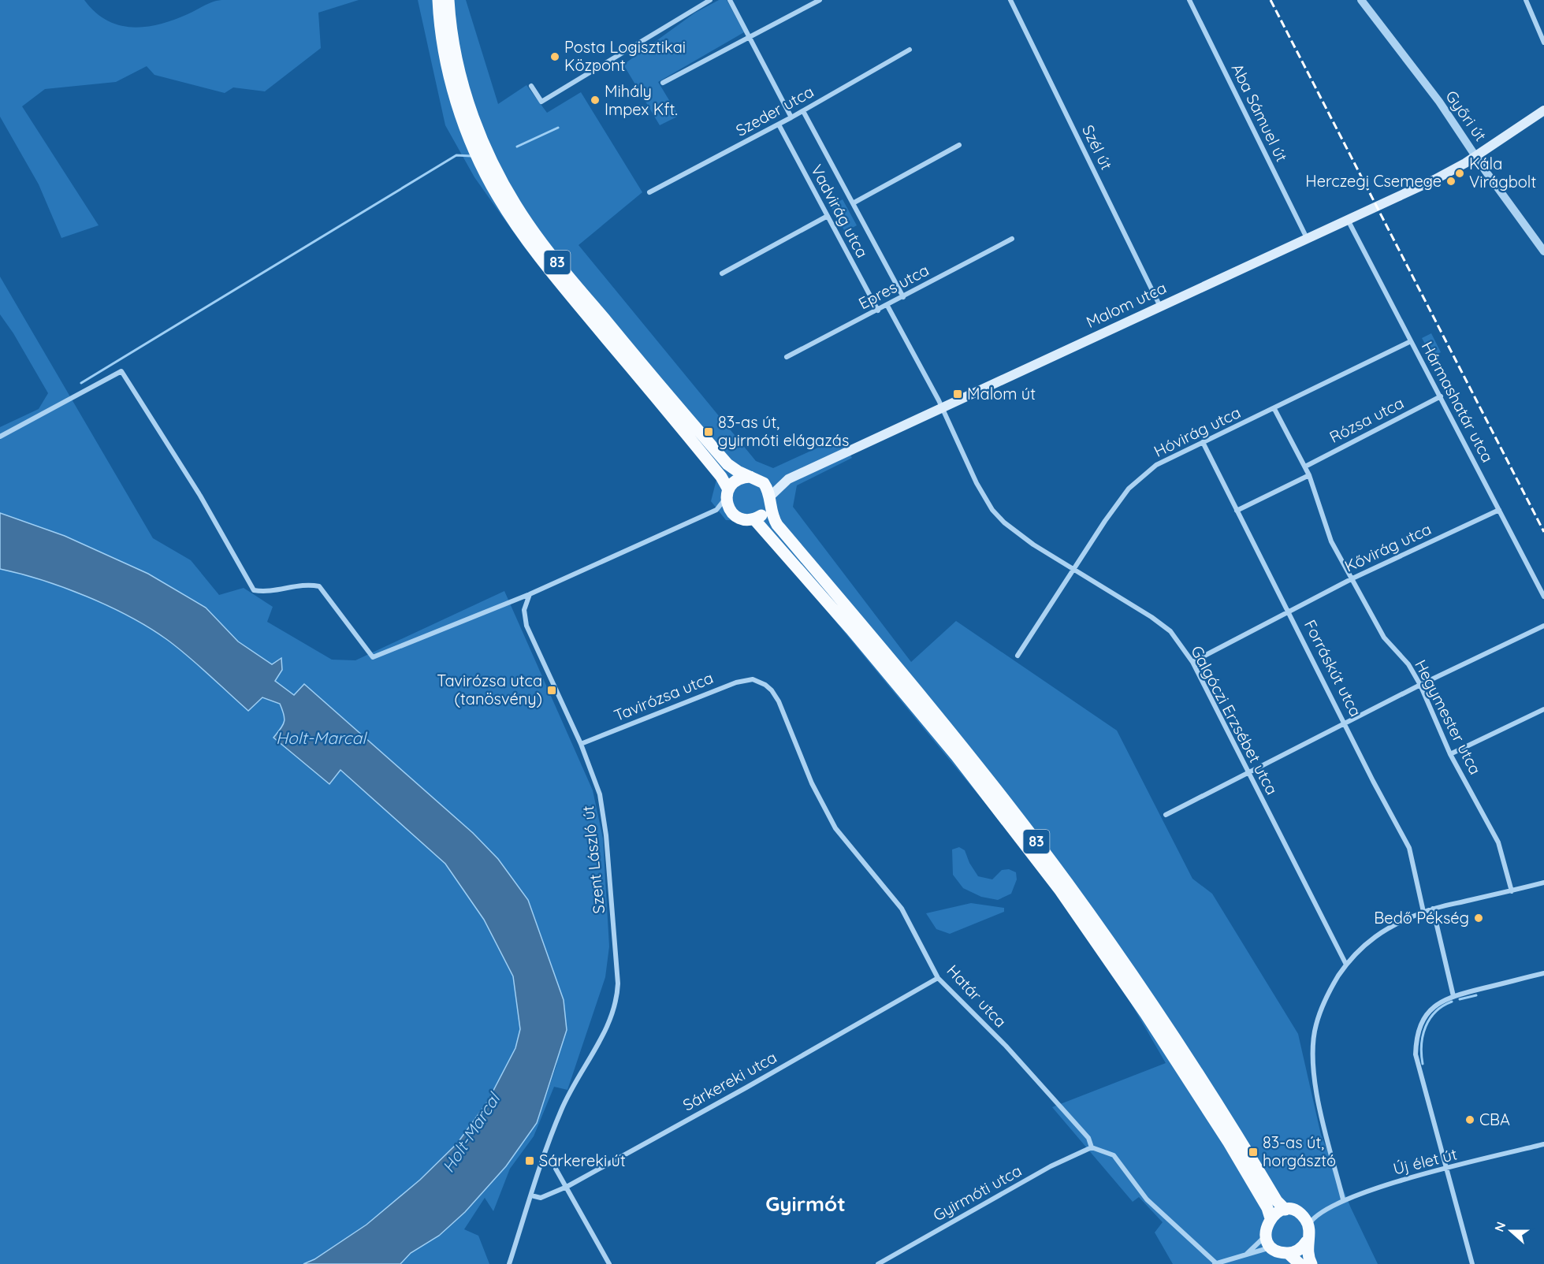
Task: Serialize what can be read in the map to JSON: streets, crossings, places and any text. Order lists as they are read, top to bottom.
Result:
{
  "streets": {
    "main road": ["83", "Malom utca"],
    "street": [
      "Szeder utca",
      "Aba Sámuel út",
      "Győri út",
      "Szél út",
      "Vadvirág utca",
      "Epres utca",
      "Hármashatár utca",
      "Rózsa utca",
      "Hóvirág utca",
      "Kővirág utca",
      "Forráskút utca",
      "Tavirózsa utca",
      "Hegymester utca",
      "Galgóczi Erzsébet utca",
      "Szent László út",
      "Határ utca",
      "Sárkereki utca",
      "Új élet út",
      "Gyirmóti utca"
    ]
  },
  "crossings": [
    ["Szeder utca", "Vadvirág utca"],
    ["Aba Sámuel út", "Malom utca"],
    ["Győri út", "Malom utca"],
    ["Szél út", "Malom utca"],
    ["Vadvirág utca", "Epres utca"],
    ["83", "Új élet út"],
    ["Malom utca", "Hármashatár utca"],
    ["Malom utca", "Galgóczi Erzsébet utca"],
    ["Hármashatár utca", "Rózsa utca"],
    ["Hármashatár utca", "Hóvirág utca"],
    ["Hármashatár utca", "Kővirág utca"],
    ["Rózsa utca", "Hegymester utca"],
    ["Hóvirág utca", "Forráskút utca"],
    ["Hóvirág utca", "Hegymester utca"],
    ["Hóvirág utca", "Galgóczi Erzsébet utca"],
    ["Kővirág utca", "Forráskút utca"],
    ["Kővirág utca", "Hegymester utca"],
    ["Kővirág utca", "Galgóczi Erzsébet utca"],
    ["Tavirózsa utca", "Szent László út"],
    ["Tavirózsa utca", "Határ utca"],
    ["Szent László út", "Sárkereki utca"],
    ["Határ utca", "Sárkereki utca"],
    ["Határ utca", "Gyirmóti utca"]
  ],
  "districts": ["Gyirmót"],
  "water": ["Holt-Marcal"],
  "places": {
    "other": [
      "Posta Logisztikai Központ",
      "Mihály Impex Kft.",
      "Kála Virágbolt",
      "Herczegi Csemege",
      "Bedő Pékség",
      "CBA"
    ],
    "transit": [
      "Malom út",
      "83-as út, gyirmóti elágazás",
      "Tavirózsa utca (tanösvény)",
      "83-as út, horgásztó",
      "Sárkereki út"
    ]
  },
  "north": "left"
}
